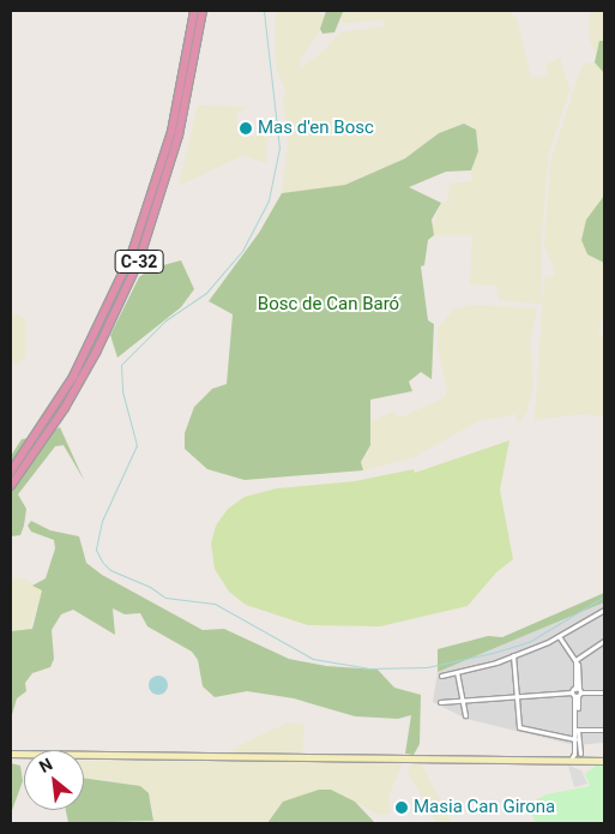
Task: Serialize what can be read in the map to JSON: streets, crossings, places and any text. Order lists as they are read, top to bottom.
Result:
{
  "streets": {
    "highway": ["C-32"]
  },
  "parks": ["Bosc de Can Baró"],
  "places": ["Mas d'en Bosc", "Masia Can Girona"],
  "north": "top left"
}
